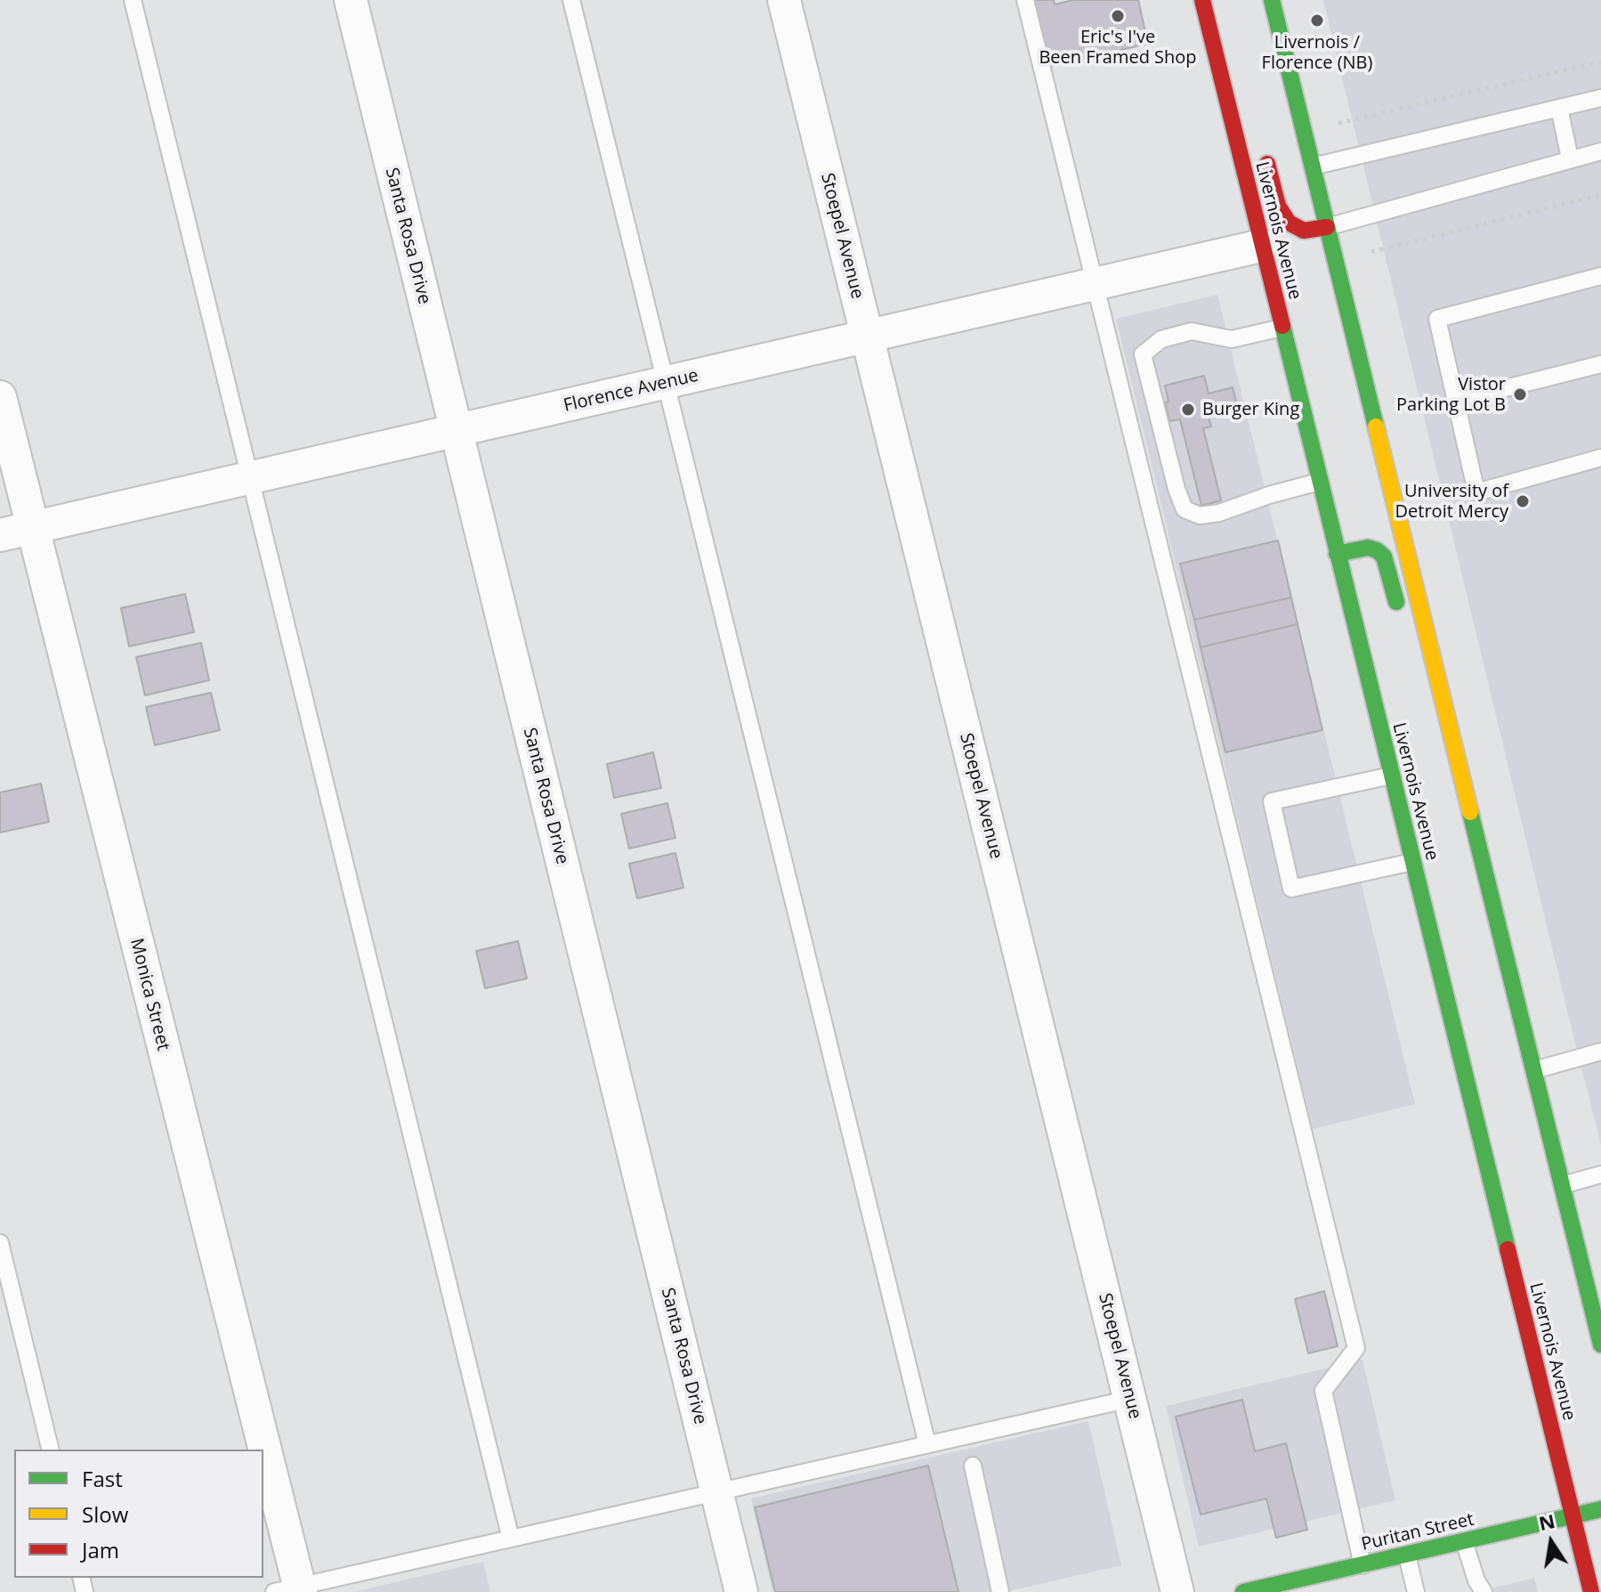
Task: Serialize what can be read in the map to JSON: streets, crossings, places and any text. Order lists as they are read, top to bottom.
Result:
{
  "streets": {
    "street": [
      "Livernois Avenue",
      "Santa Rosa Drive",
      "Stoepel Avenue",
      "Florence Avenue",
      "Monica Street",
      "Puritan Street"
    ]
  },
  "crossings": [
    ["Livernois Avenue", "Florence Avenue"],
    ["Livernois Avenue", "Puritan Street"],
    ["Santa Rosa Drive", "Florence Avenue"],
    ["Stoepel Avenue", "Florence Avenue"],
    ["Florence Avenue", "Monica Street"]
  ],
  "places": [
    "Eric's I've Been Framed Shop",
    "Livernois / Florence (NB)",
    "Vistor Parking Lot B",
    "Burger King",
    "University of Detroit Mercy"
  ],
  "legend": ["Fast", "Slow", "Jam"],
  "north": "top"
}
